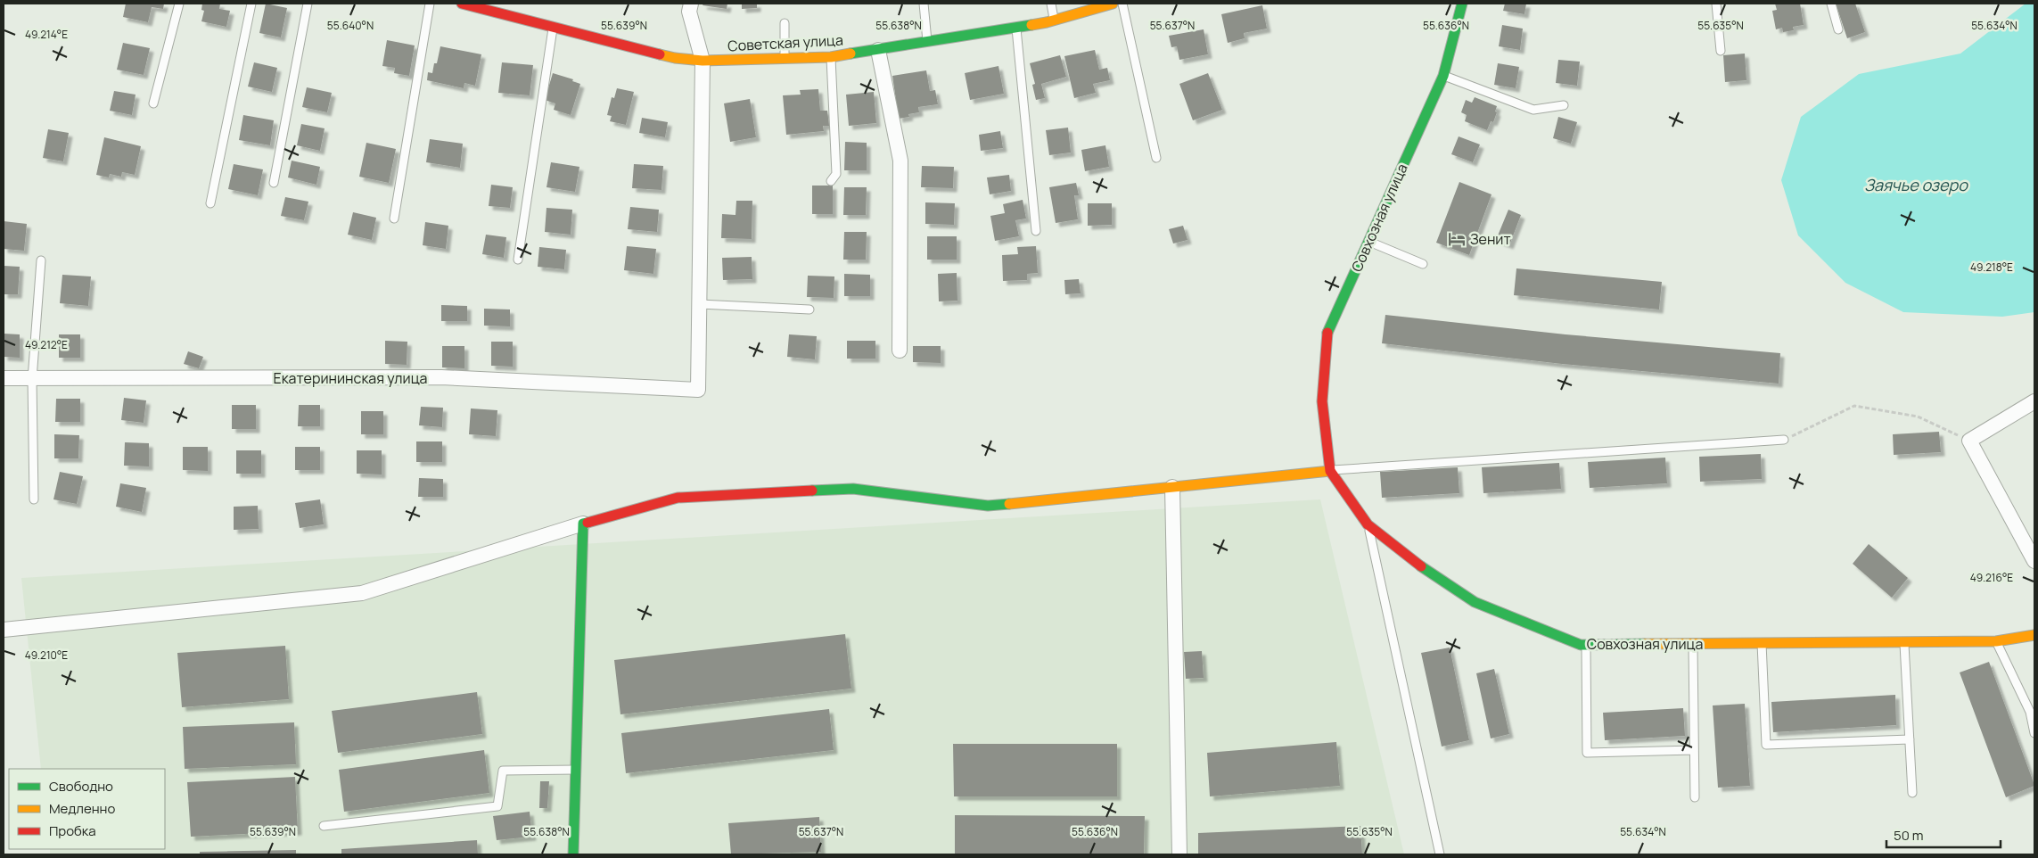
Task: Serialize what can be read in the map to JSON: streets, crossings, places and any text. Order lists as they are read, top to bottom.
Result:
{
  "streets": {
    "street": ["Советская улица", "Совхозная улица", "Екатерининская улица"]
  },
  "water": ["Заячье озеро"],
  "places": {
    "hotel": ["Зенит"]
  },
  "legend": ["Свободно", "Медленно", "Пробка"],
  "scale_bar": "50 m",
  "coordinates": [
    "55.639°N",
    "55.638°N",
    "55.637°N",
    "55.636°N",
    "55.635°N",
    "55.640°N",
    "55.634°N",
    "49.214°E",
    "49.218°E",
    "49.212°E",
    "49.216°E",
    "49.210°E"
  ]
}
